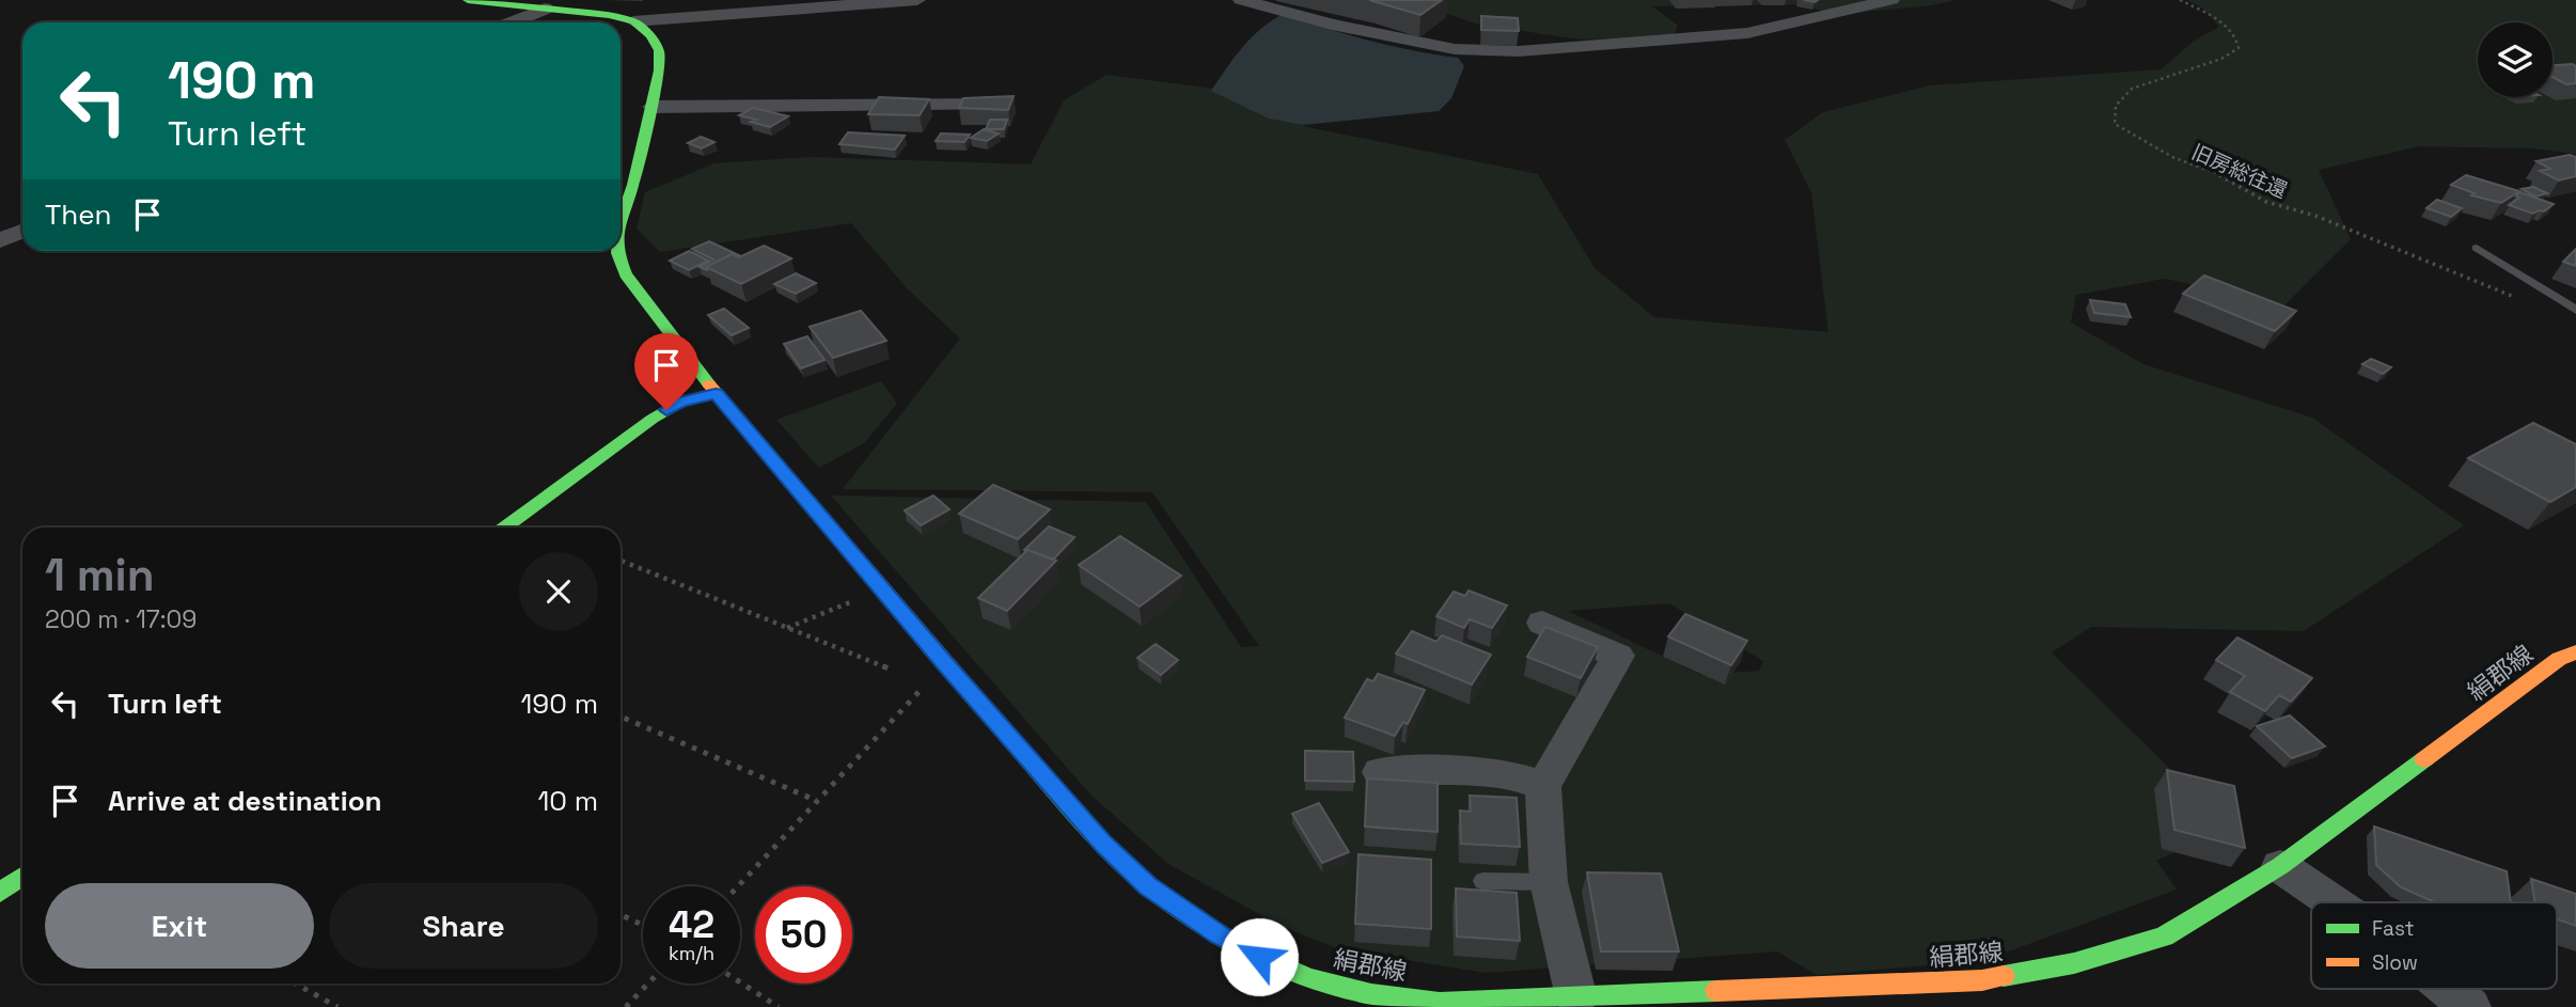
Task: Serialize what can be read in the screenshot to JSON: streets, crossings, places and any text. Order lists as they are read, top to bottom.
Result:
{
  "streets": {
    "main road": ["絹郡線"],
    "path": ["旧房総往還"]
  },
  "legend": ["Fast", "Slow"],
  "page": {
    "turn": ["190 m", "Turn left"],
    "then": "Then",
    "heading": ["1 min", "200 m · 17:09"],
    "list": [
      {
        "name": "Turn left",
        "value": "190 m"
      },
      {
        "name": "Arrive at destination",
        "value": "10 m"
      }
    ],
    "buttons": ["Exit", "Share"],
    "speed": "42 km/h",
    "limit": "50"
  }
}
